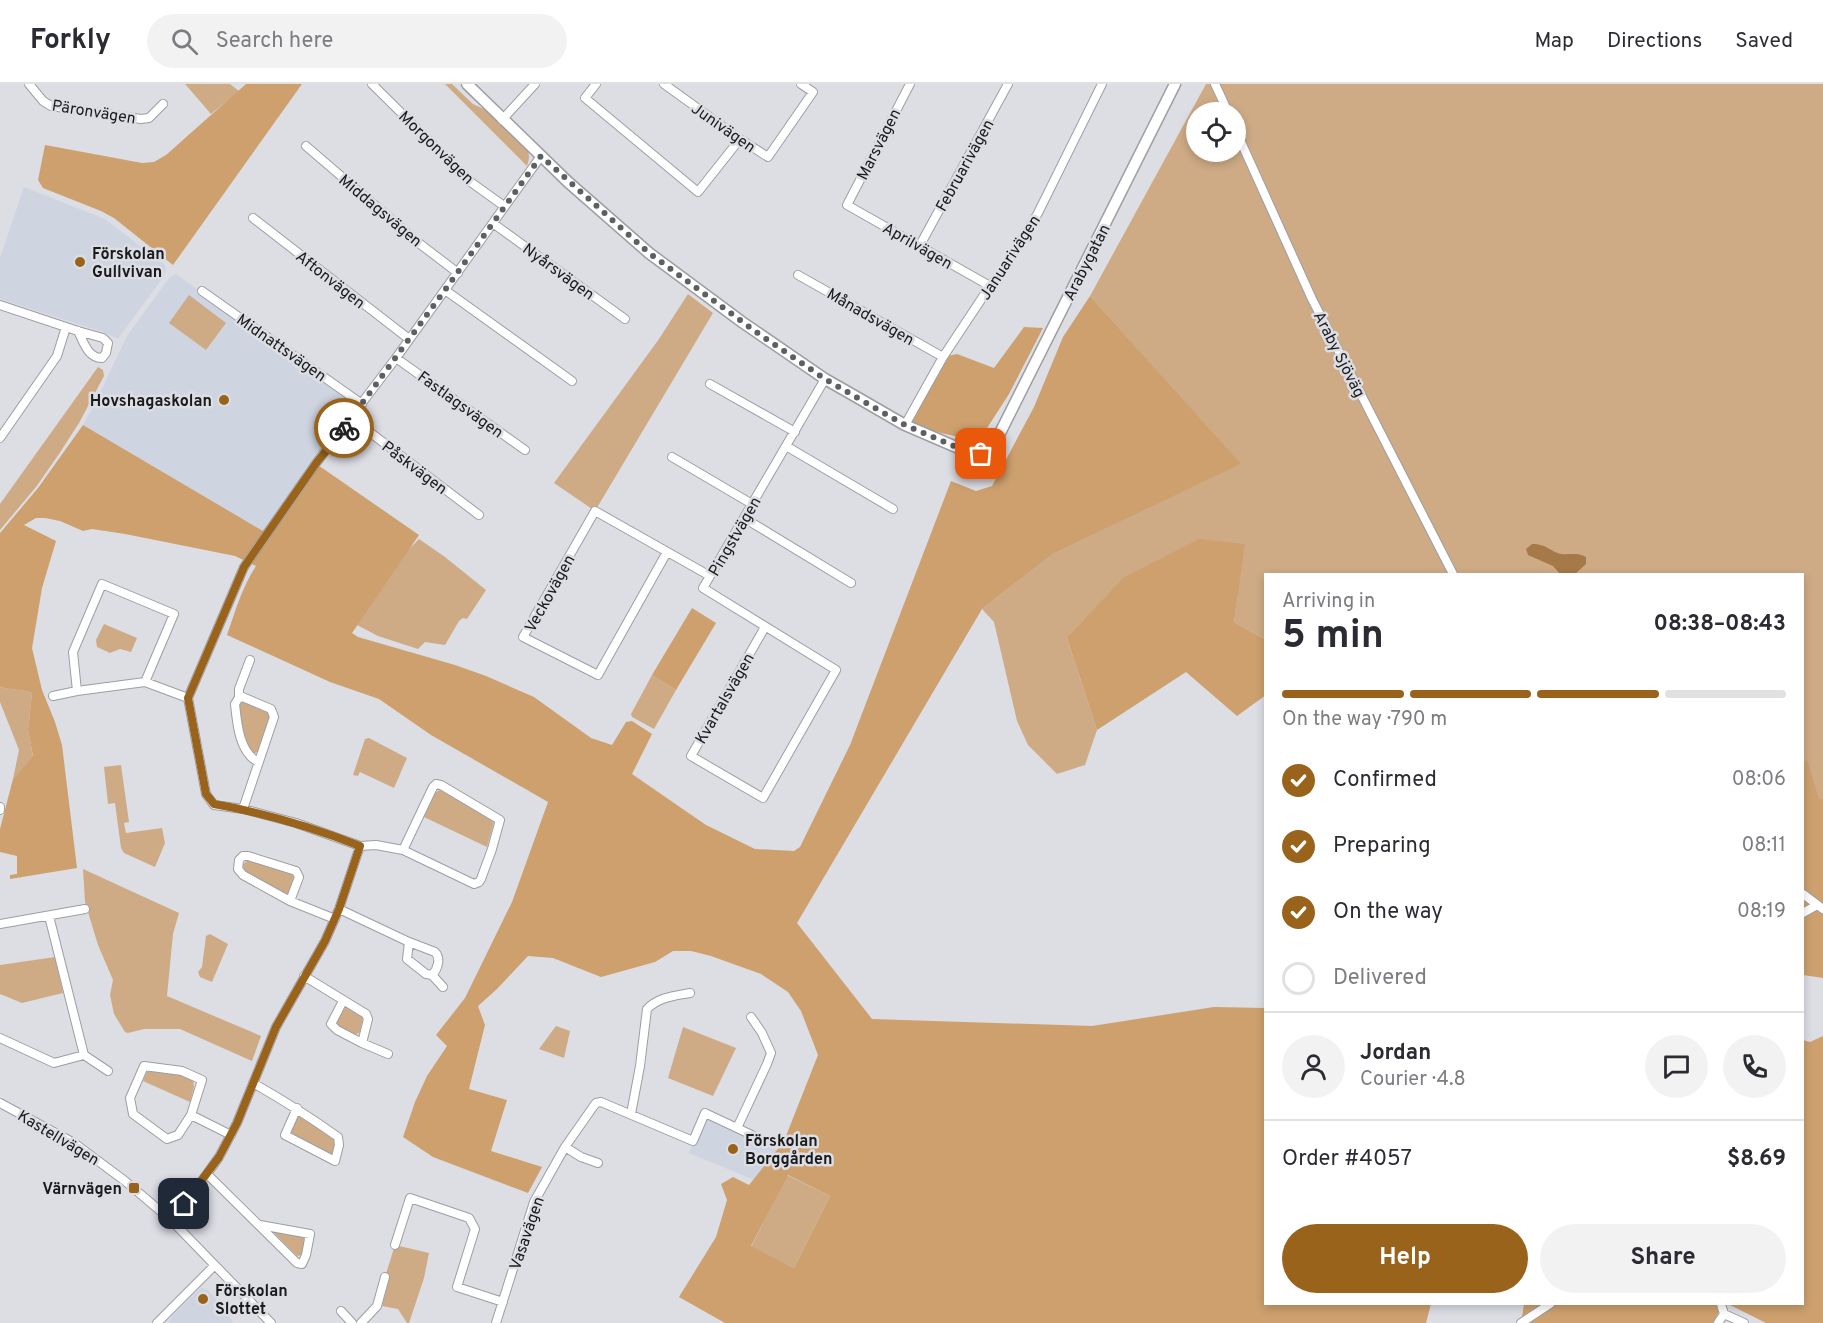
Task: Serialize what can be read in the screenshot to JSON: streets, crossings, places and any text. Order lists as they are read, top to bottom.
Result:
{
  "streets": {
    "street": [
      "Päronvägen",
      "Junivägen",
      "Marsvägen",
      "Morgonvägen",
      "Februarivägen",
      "Middagsvägen",
      "Aprilvägen",
      "Januarivägen",
      "Arabygatan",
      "Nyårsvägen",
      "Aftonvägen",
      "Månadsvägen",
      "Midnattsvägen",
      "Araby Sjöväg",
      "Fastlagsvägen",
      "Påskvägen",
      "Pingstvägen",
      "Veckovägen",
      "Kvartalsvägen",
      "Kastellvägen",
      "Vasavägen"
    ]
  },
  "crossings": [
    ["Marsvägen", "Aprilvägen"],
    ["Februarivägen", "Aprilvägen"],
    ["Aprilvägen", "Januarivägen"],
    ["Januarivägen", "Arabygatan"],
    ["Januarivägen", "Månadsvägen"],
    ["Pingstvägen", "Kvartalsvägen"]
  ],
  "places": {
    "other": [
      "Förskolan Gullvivan",
      "Hovshagaskolan",
      "Förskolan Borggården",
      "Förskolan Slottet"
    ],
    "transit": ["Värnvägen"]
  },
  "page": {
    "header": "Forkly",
    "search": "Search here",
    "nav": ["Map", "Directions", "Saved"],
    "heading": ["5 min", "Arriving in", "08:38–08:43"],
    "panel": [
      "Jordan",
      "Courier · 4.8",
      "Order #4057",
      "$8.69"
    ],
    "bar": "On the way · 790 m",
    "list": [
      ["Confirmed", "08:06"],
      ["Preparing", "08:11"],
      ["On the way", "08:19"],
      "Delivered"
    ],
    "buttons": ["Help", "Share"]
  }
}
